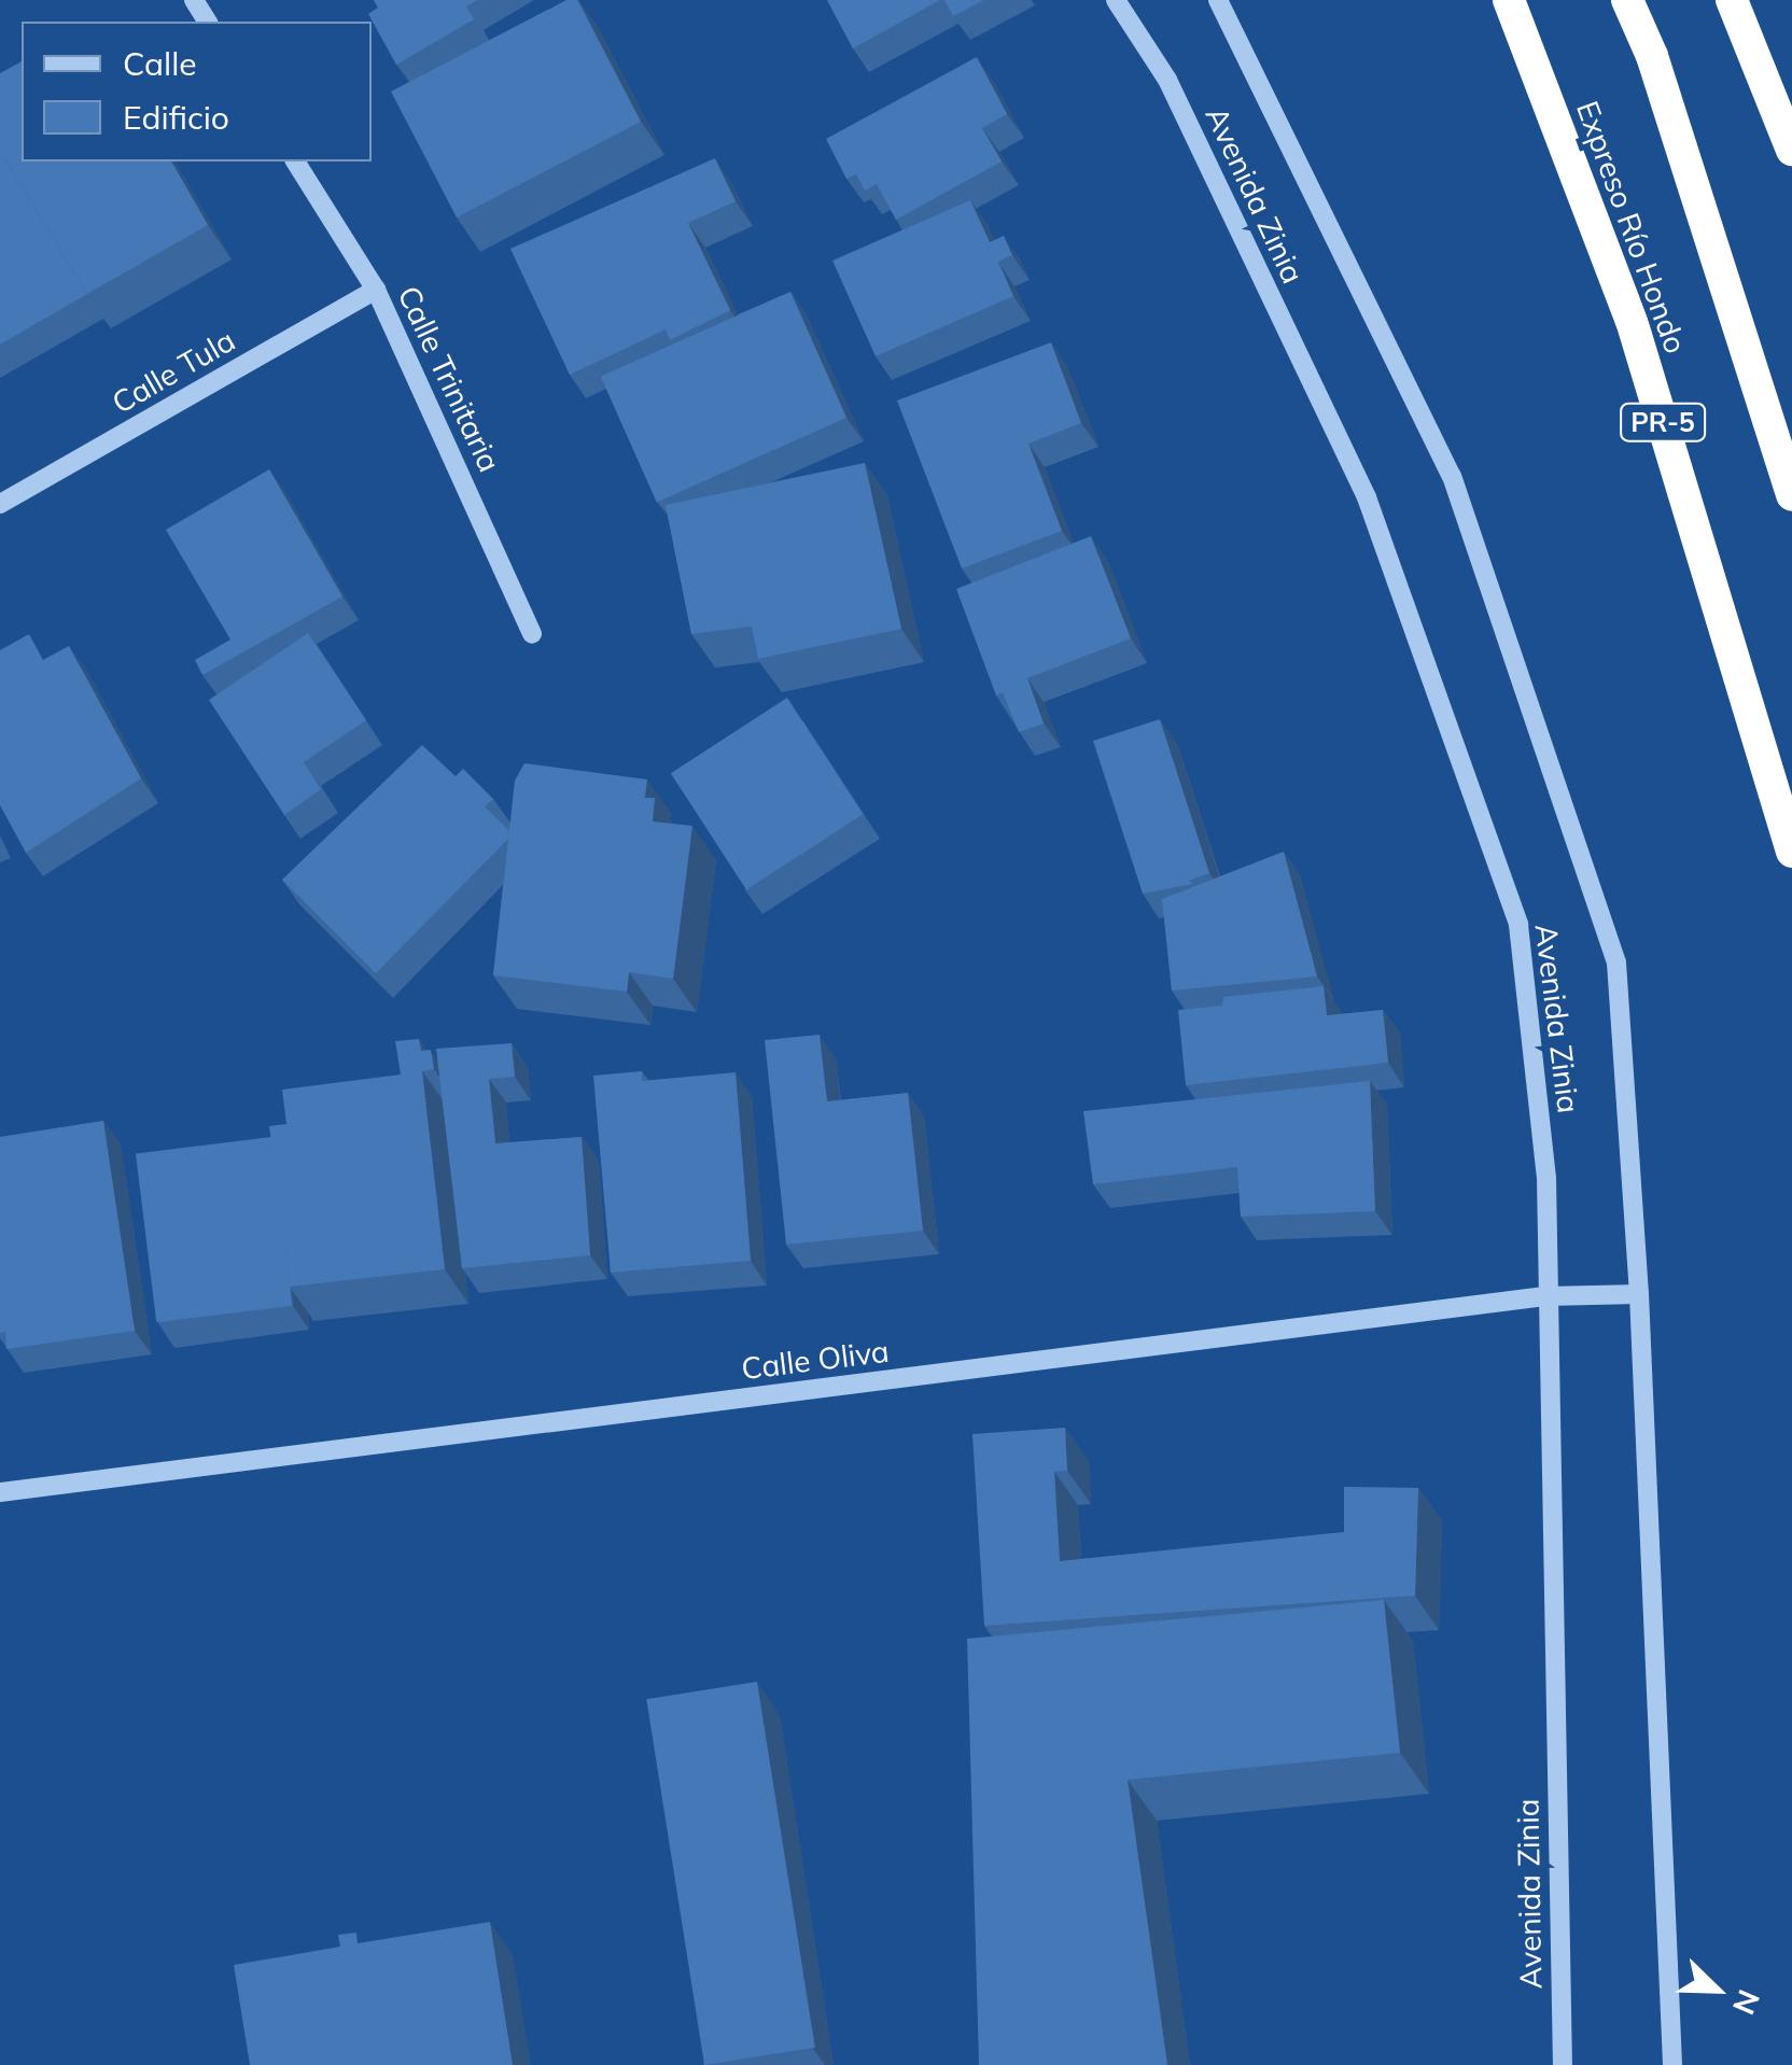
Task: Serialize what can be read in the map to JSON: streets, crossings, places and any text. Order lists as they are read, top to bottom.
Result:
{
  "streets": {
    "highway": ["Expreso Río Hondo", "PR-5"],
    "street": [
      "Avenida Zinia",
      "Calle Tula",
      "Calle Trinitaria",
      "Calle Oliva"
    ]
  },
  "crossings": [
    ["Avenida Zinia", "Calle Oliva"],
    ["Calle Tula", "Calle Trinitaria"]
  ],
  "legend": ["Calle", "Edificio"],
  "north": "bottom right"
}
